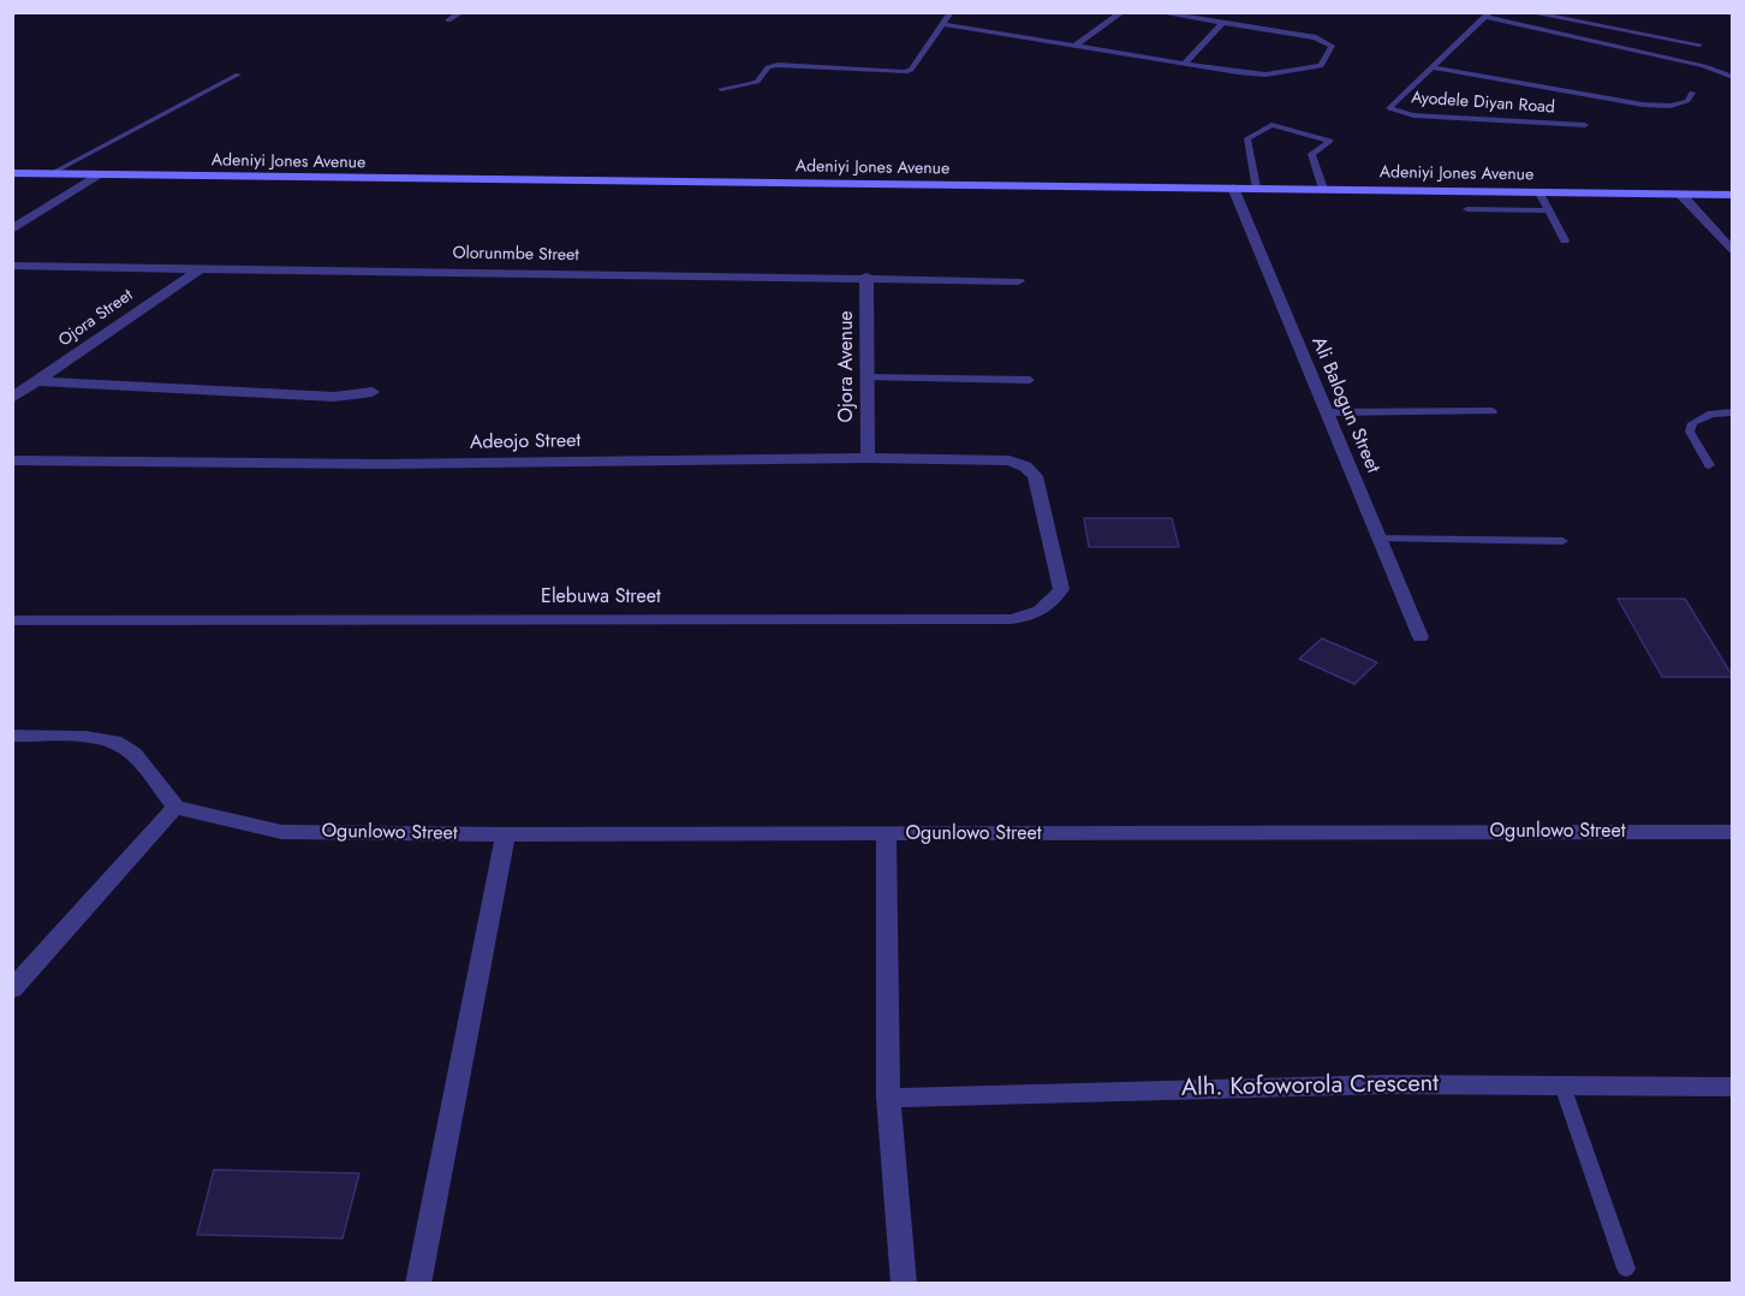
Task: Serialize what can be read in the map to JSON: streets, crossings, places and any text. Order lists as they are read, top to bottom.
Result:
{
  "streets": {
    "street": [
      "Adeniyi Jones Avenue",
      "Olorunmbe Street",
      "Ojora Street",
      "Ojora Avenue",
      "Ali Balogun Street",
      "Adeojo Street",
      "Elebuwa Street",
      "Ogunlowo Street",
      "Alh. Kofoworola Crescent"
    ],
    "lane": ["Ayodele Diyan Road"]
  },
  "crossings": [
    ["Adeniyi Jones Avenue", "Ali Balogun Street"],
    ["Olorunmbe Street", "Ojora Street"],
    ["Olorunmbe Street", "Ojora Avenue"],
    ["Ojora Avenue", "Adeojo Street"],
    ["Adeojo Street", "Elebuwa Street"]
  ]
}
